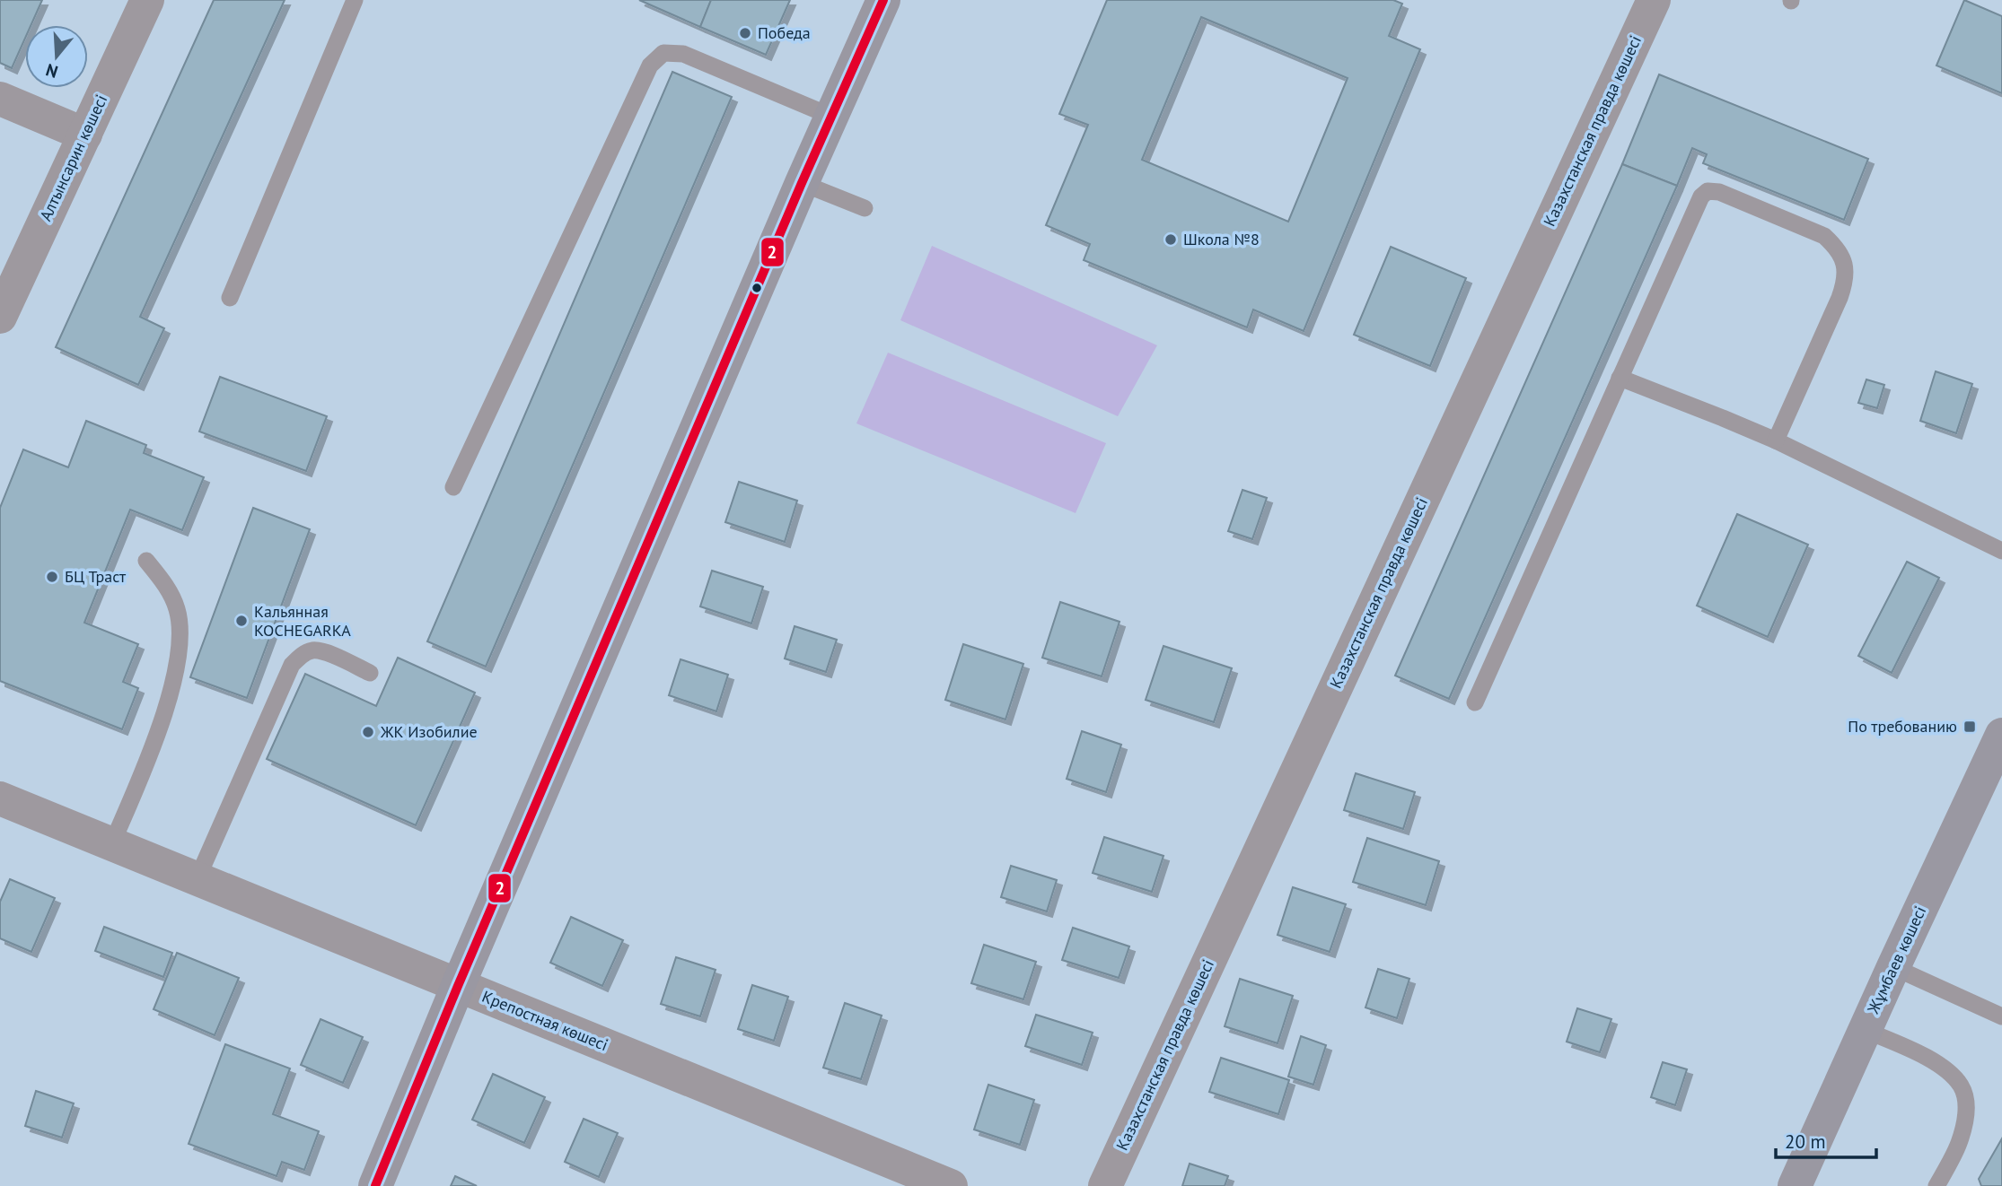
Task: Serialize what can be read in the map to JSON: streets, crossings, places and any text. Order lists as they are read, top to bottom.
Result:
{
  "streets": {
    "main road": ["Жұмбаев көшесі"],
    "street": ["Казахстанская правда көшесі", "Алтынсарин көшесі", "Крепостная көшесі"]
  },
  "places": {
    "other": [
      "Победа",
      "Школа №8",
      "БЦ Траст",
      "Кальянная KOCHEGARKA",
      "ЖК Изобилие"
    ],
    "transit": ["По требованию"]
  },
  "lines": ["transit line 2"],
  "scale_bar": "20 m",
  "north": "bottom"
}
